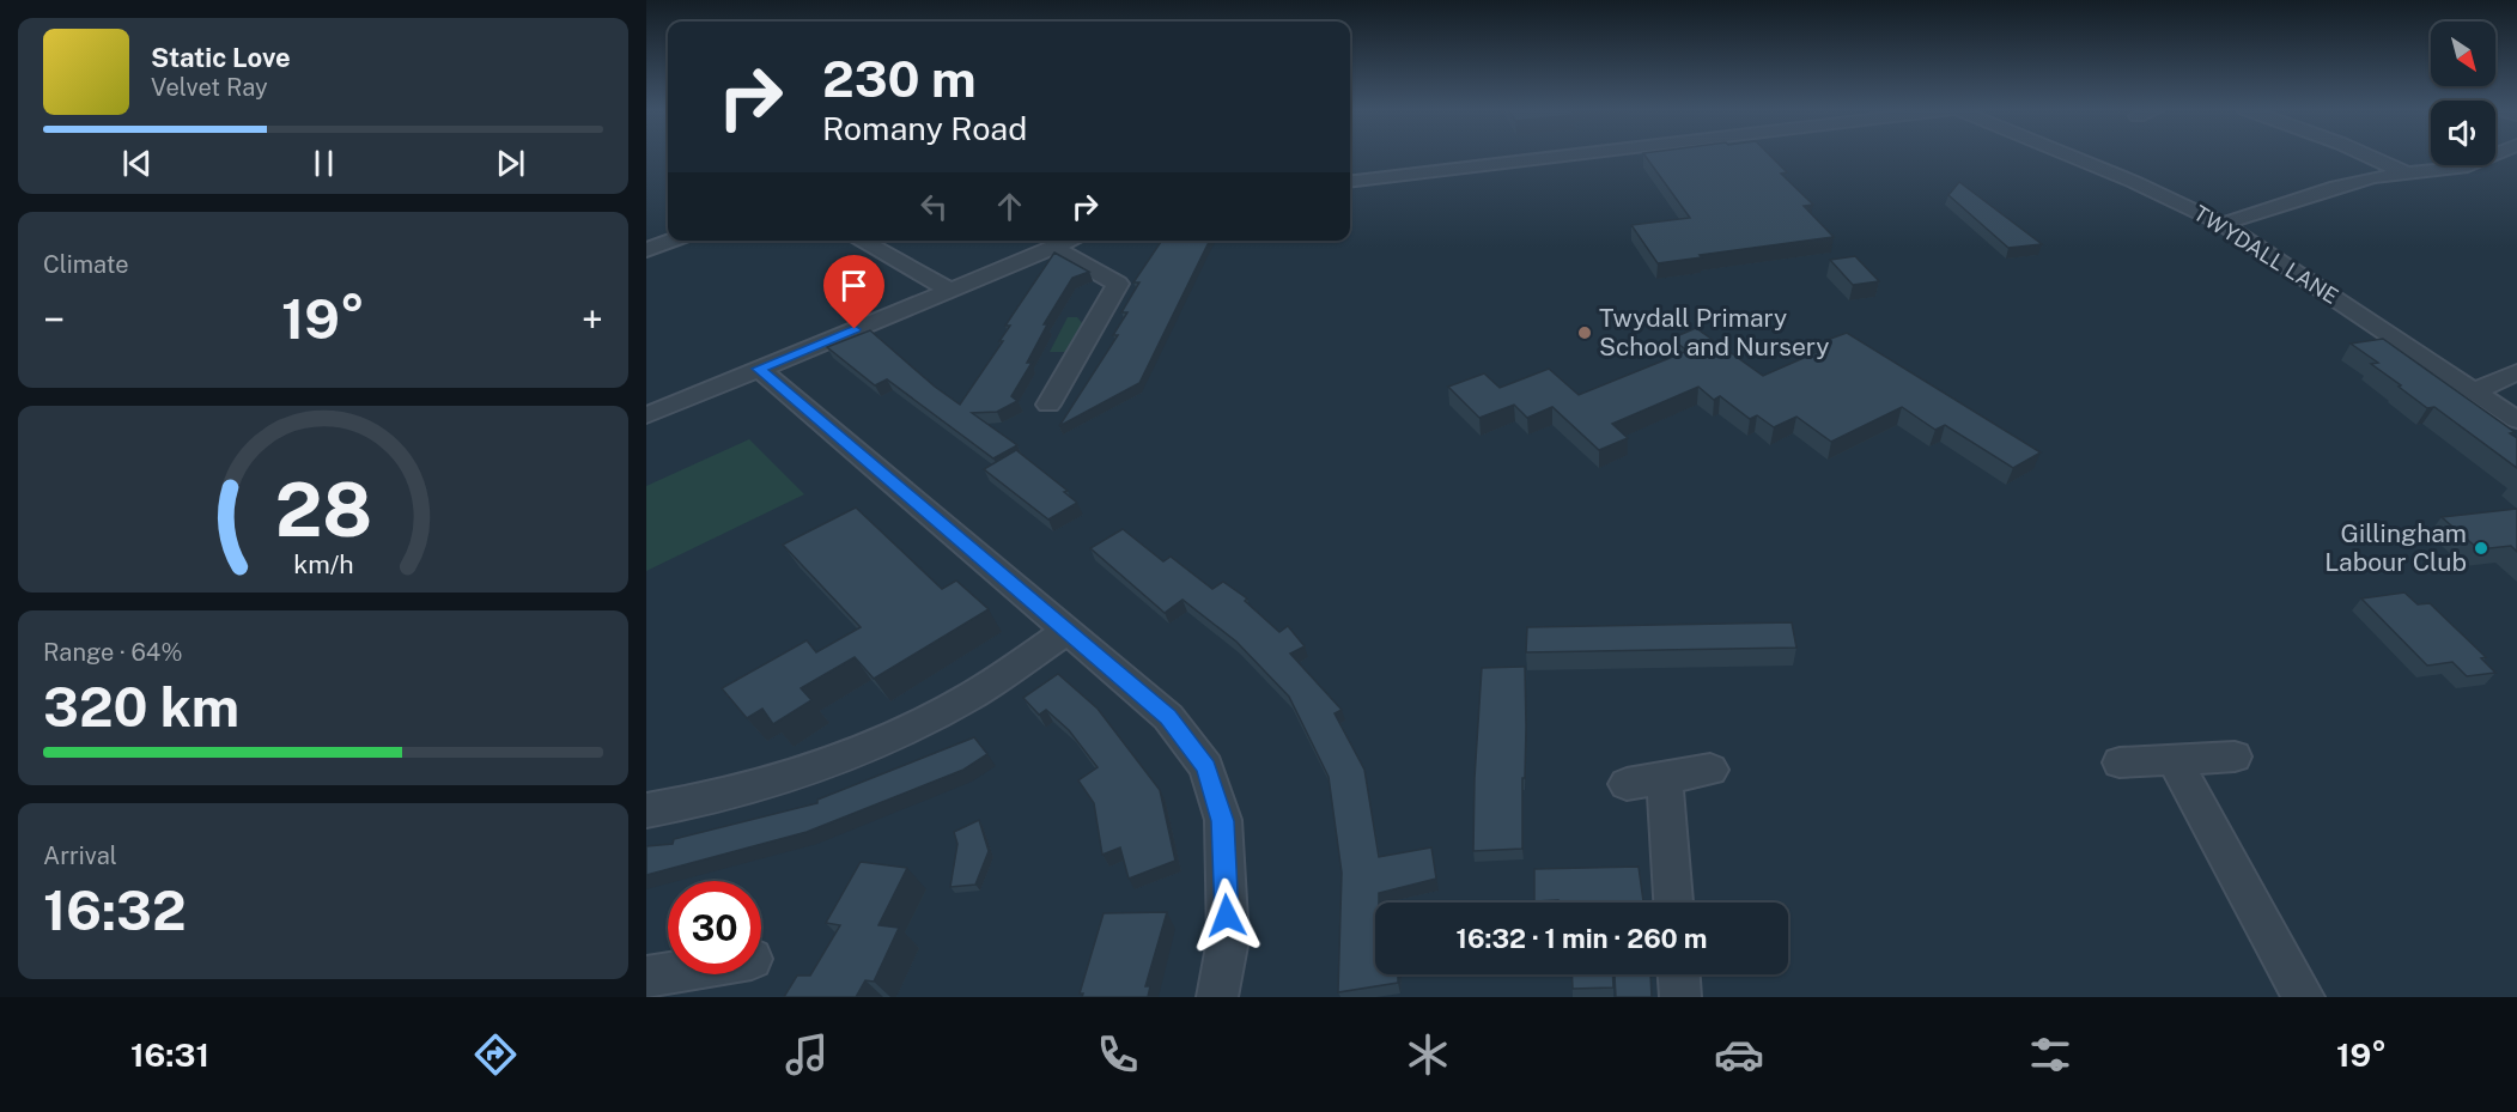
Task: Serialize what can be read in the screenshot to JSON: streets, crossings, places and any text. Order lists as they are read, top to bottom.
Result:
{
  "streets": {
    "street": ["TWYDALL LANE"]
  },
  "places": ["Twydall Primary School and Nursery", "Gillingham Labour Club"],
  "north": "bottom right",
  "page": {
    "turn": ["230 m", "Romany Road"],
    "song": ["Static Love", "Velvet Ray"],
    "tile": [
      "Climate",
      ["Range · 64%", "320 km"],
      ["Arrival", "16:32"]
    ],
    "heat": ["−", "19°", "+"],
    "limit": "30",
    "trip": "16:32 · 1 min · 260 m",
    "tabs": ["16:31", "19°"],
    "gauge": ["28", "km/h"]
  }
}
